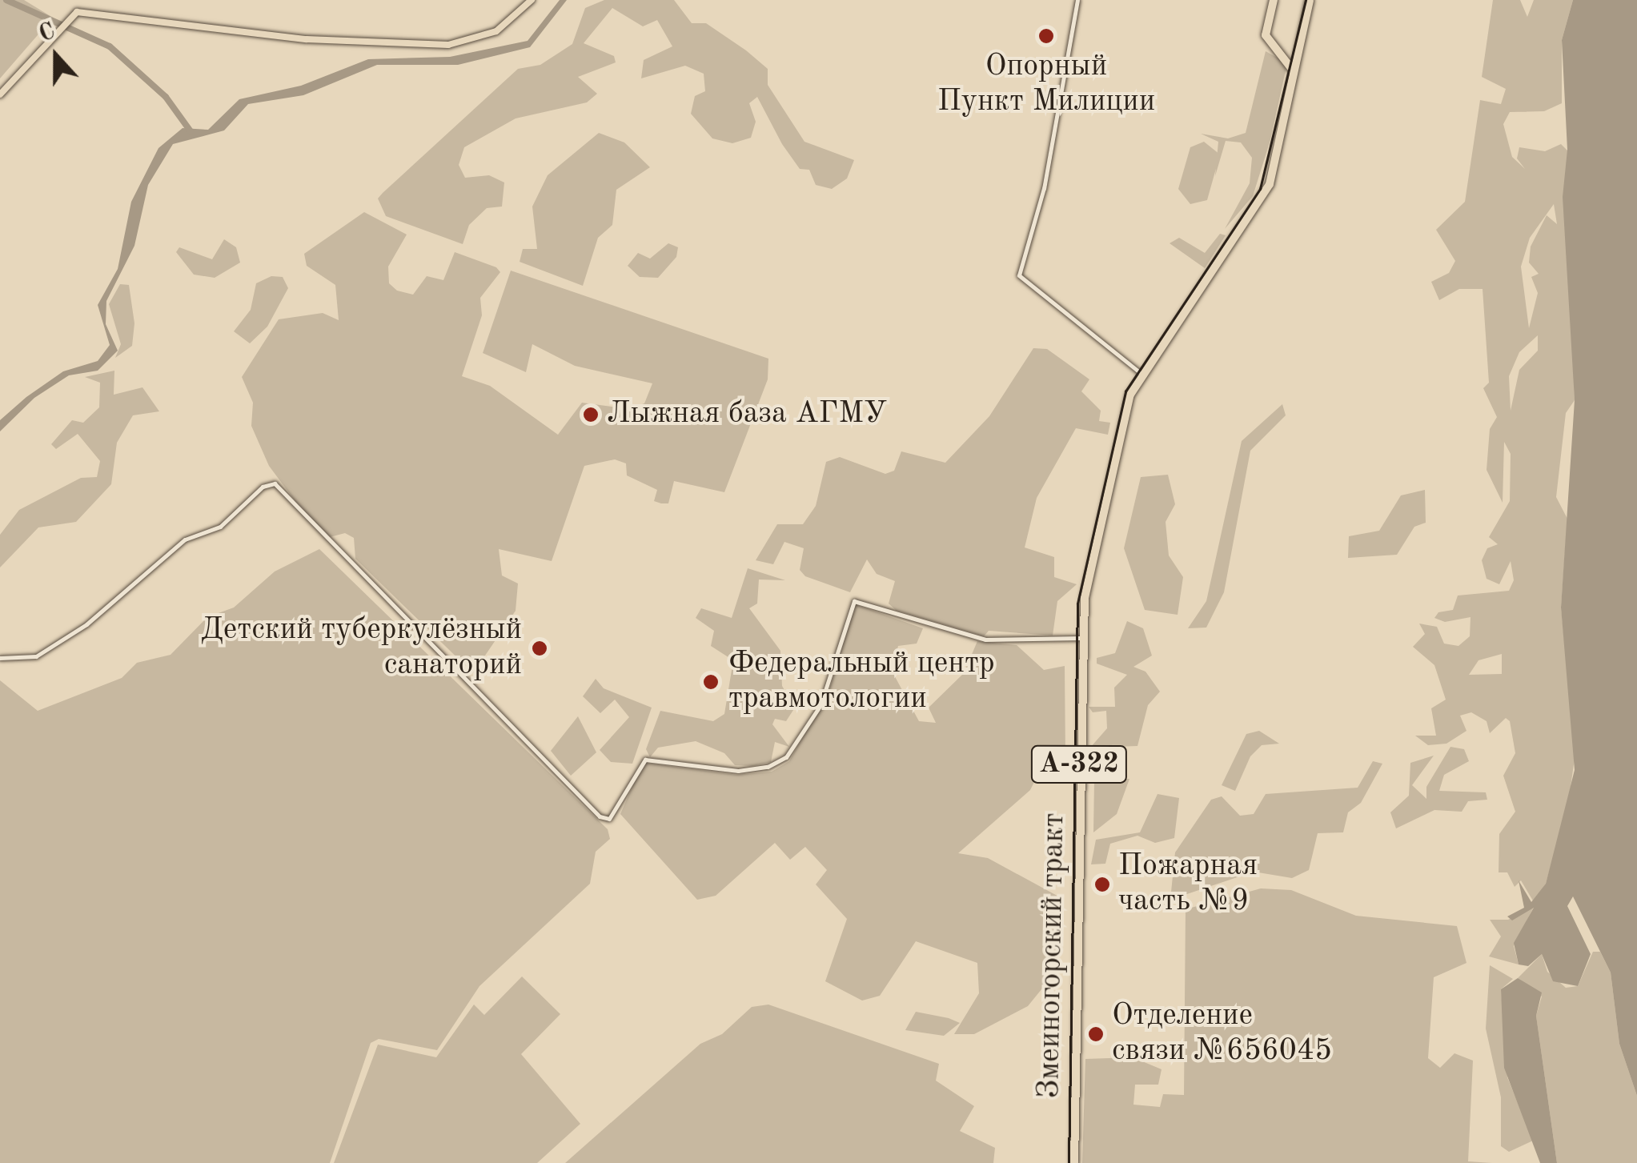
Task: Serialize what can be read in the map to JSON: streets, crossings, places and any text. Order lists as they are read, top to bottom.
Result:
{
  "streets": {
    "highway": ["А-322", "Змеиногорский тракт"]
  },
  "crossings": [
    ["А-322", "Змеиногорский тракт"]
  ],
  "places": [
    "Опорный Пункт Милиции",
    "Лыжная база АГМУ",
    "Детский туберкулёзный санаторий",
    "Федеральный центр травмотологии",
    "Пожарная часть №9",
    "Отделение связи №656045"
  ],
  "north": "top"
}
